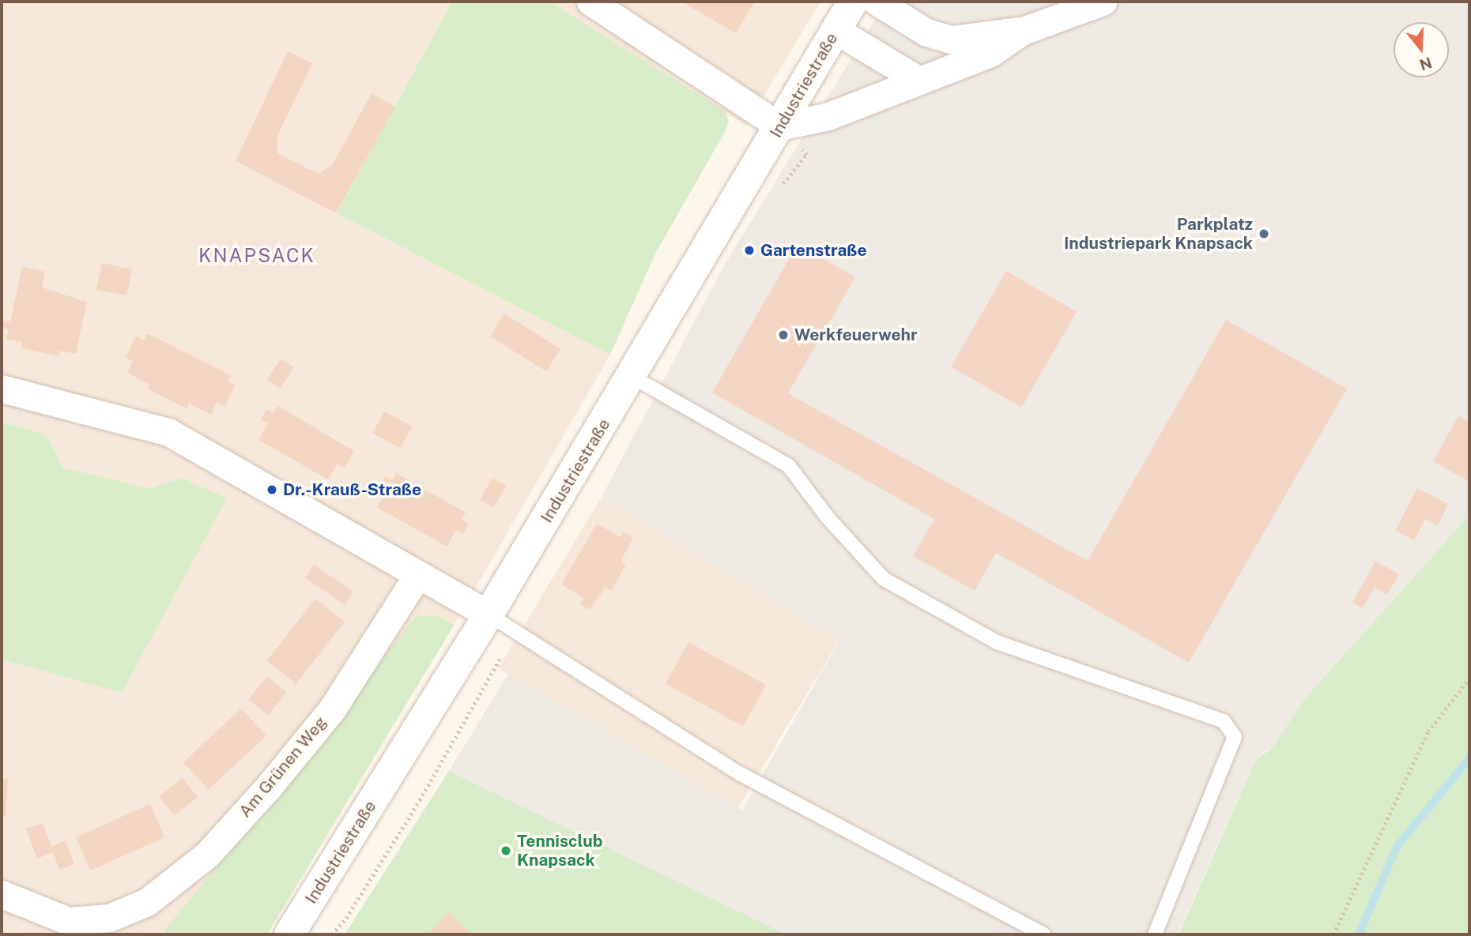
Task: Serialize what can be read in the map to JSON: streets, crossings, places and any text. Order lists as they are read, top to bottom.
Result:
{
  "streets": {
    "main road": ["Industriestraße"],
    "street": ["Am Grünen Weg"]
  },
  "districts": ["KNAPSACK"],
  "places": [
    "Parkplatz Industriepark Knapsack",
    "Gartenstraße",
    "Werkfeuerwehr",
    "Dr.-Krauß-Straße",
    "Tennisclub Knapsack"
  ],
  "north": "bottom"
}
